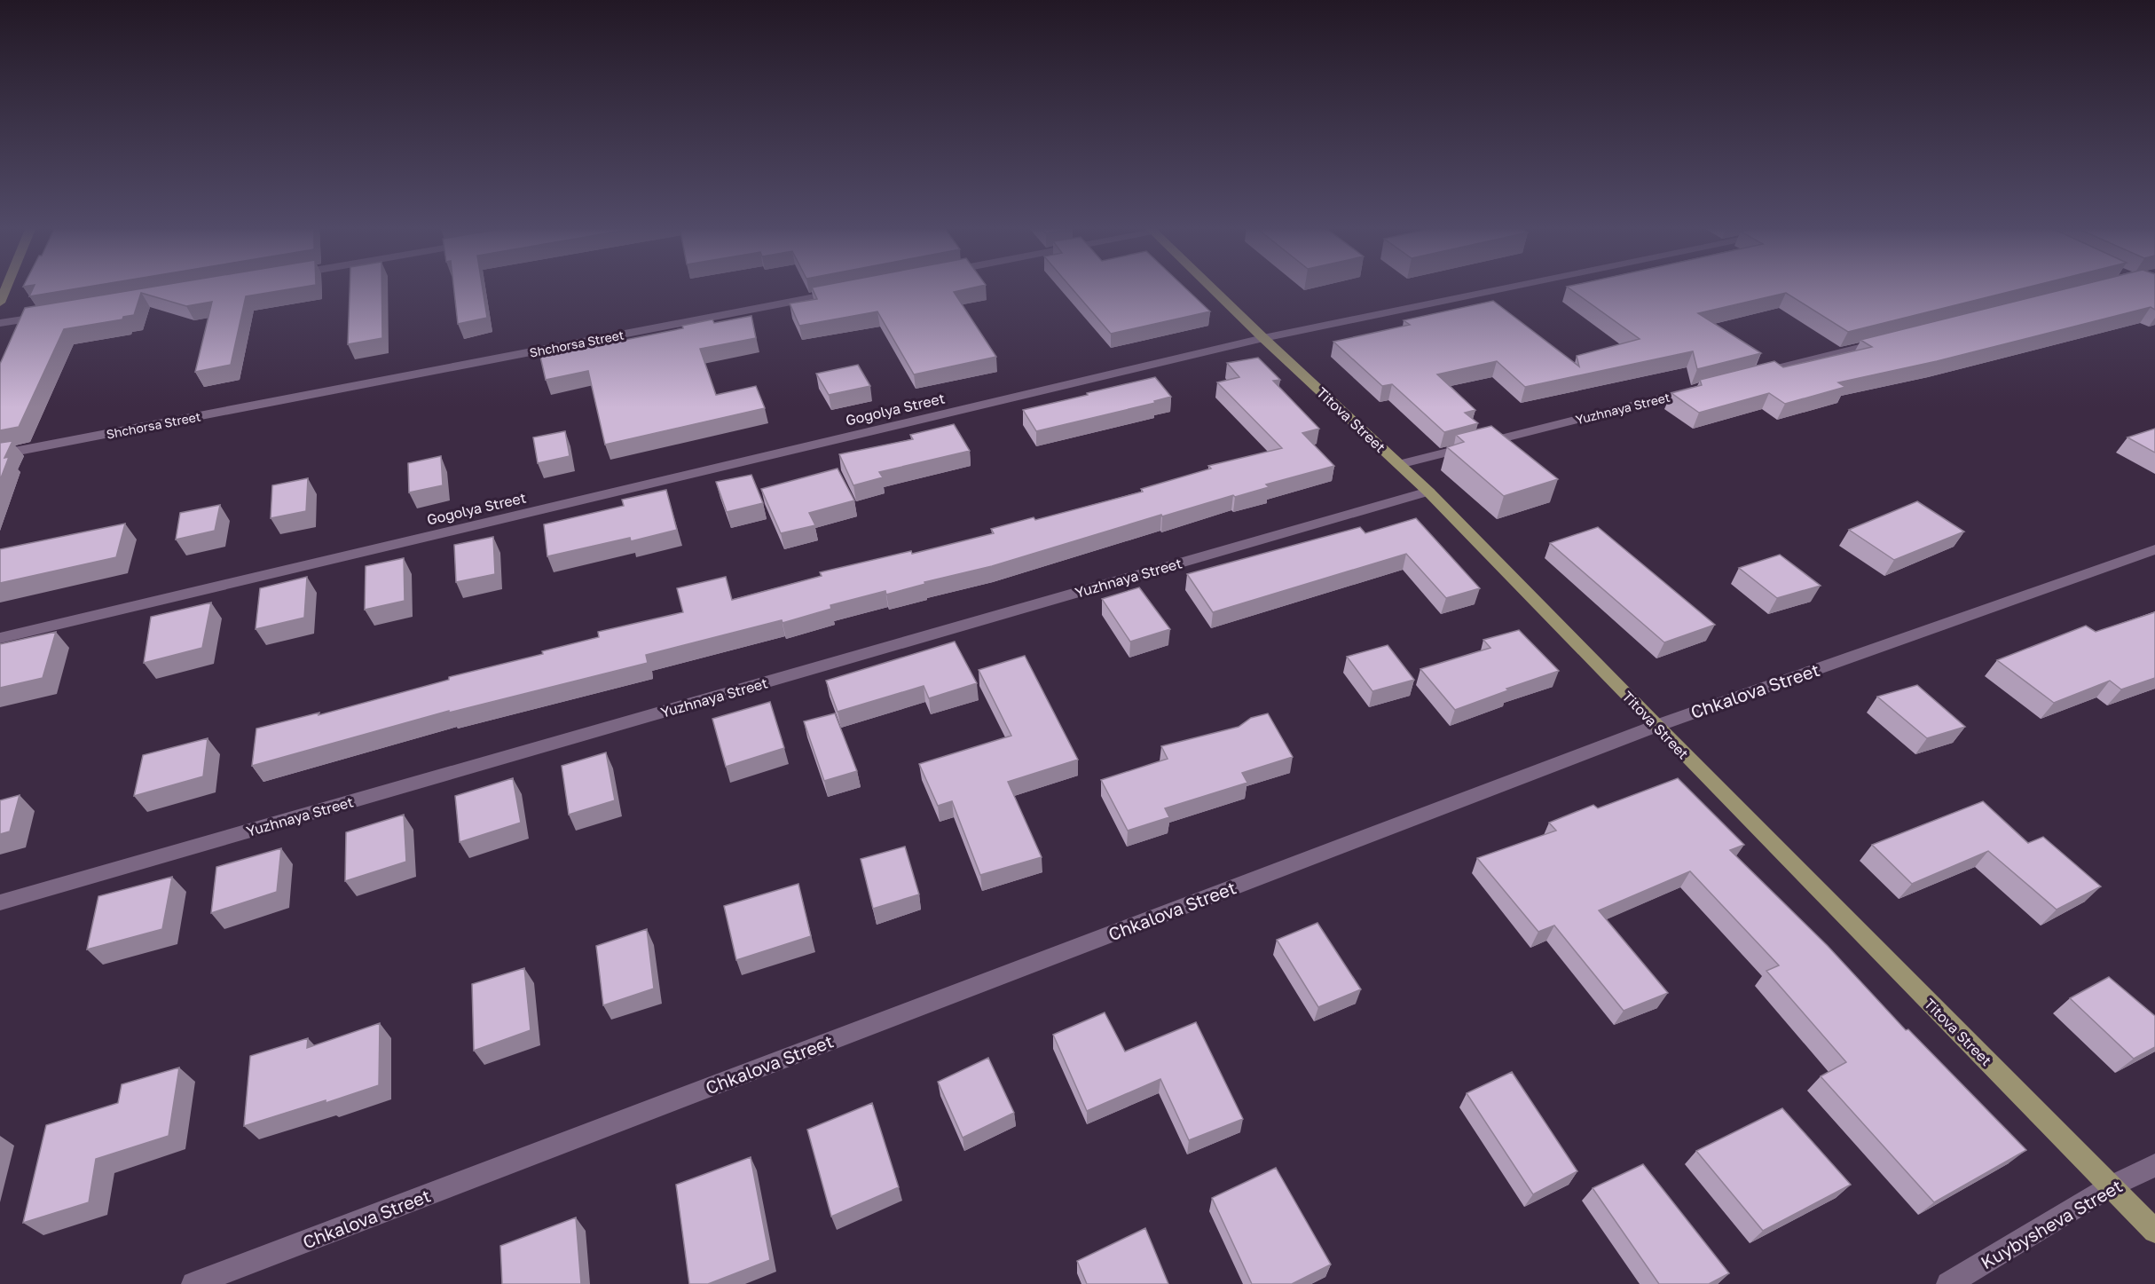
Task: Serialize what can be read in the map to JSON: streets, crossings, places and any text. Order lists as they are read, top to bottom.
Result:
{
  "streets": {
    "main road": ["Titova Street"],
    "street": [
      "Shchorsa Street",
      "Yuzhnaya Street",
      "Gogolya Street",
      "Chkalova Street",
      "Kuybysheva Street"
    ]
  },
  "crossings": [
    ["Yuzhnaya Street", "Titova Street"],
    ["Gogolya Street", "Titova Street"],
    ["Titova Street", "Chkalova Street"],
    ["Titova Street", "Kuybysheva Street"]
  ]
}
